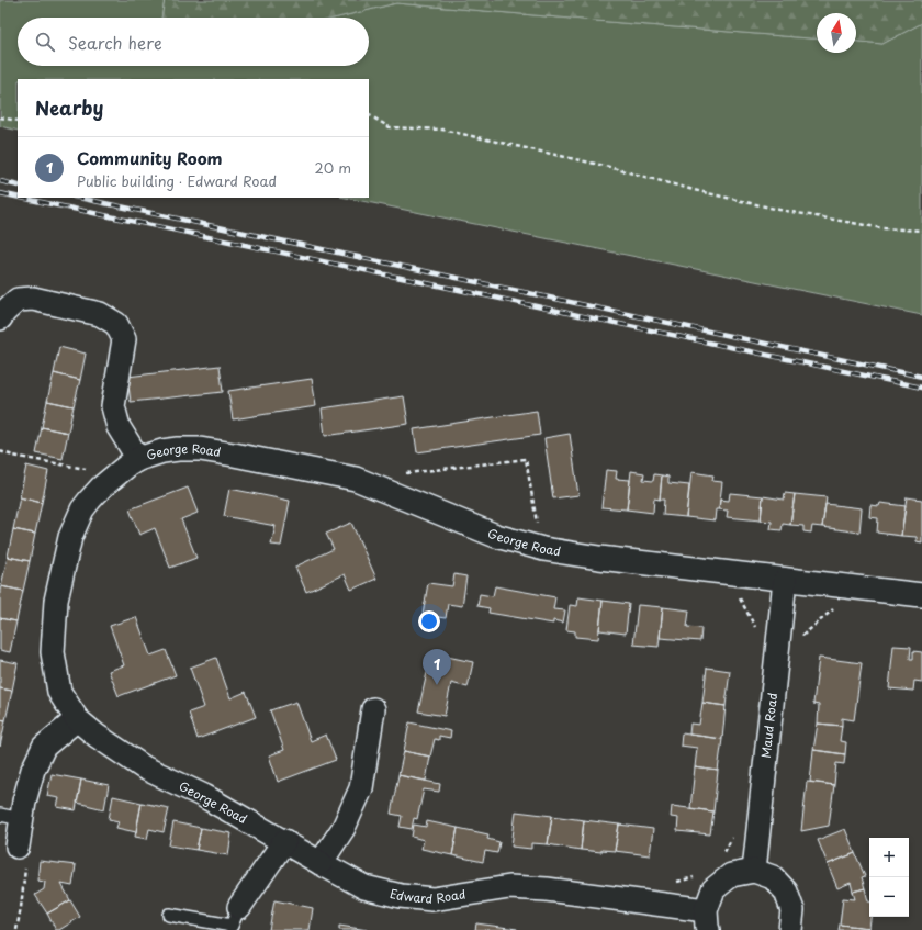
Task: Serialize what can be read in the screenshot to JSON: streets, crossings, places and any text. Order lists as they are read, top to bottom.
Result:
{
  "streets": {
    "street": ["George Road", "Maud Road", "Edward Road"]
  },
  "crossings": [
    ["George Road", "Maud Road"],
    ["George Road", "Edward Road"]
  ],
  "north": "top",
  "page": {
    "search": "Search here",
    "heading": "Nearby",
    "list": [
      {
        "mark": "1",
        "name": "Community Room",
        "note": "Public building · Edward Road",
        "value": "20 m"
      }
    ],
    "pins": "1",
    "map_buttons": ["+", "−"]
  }
}
